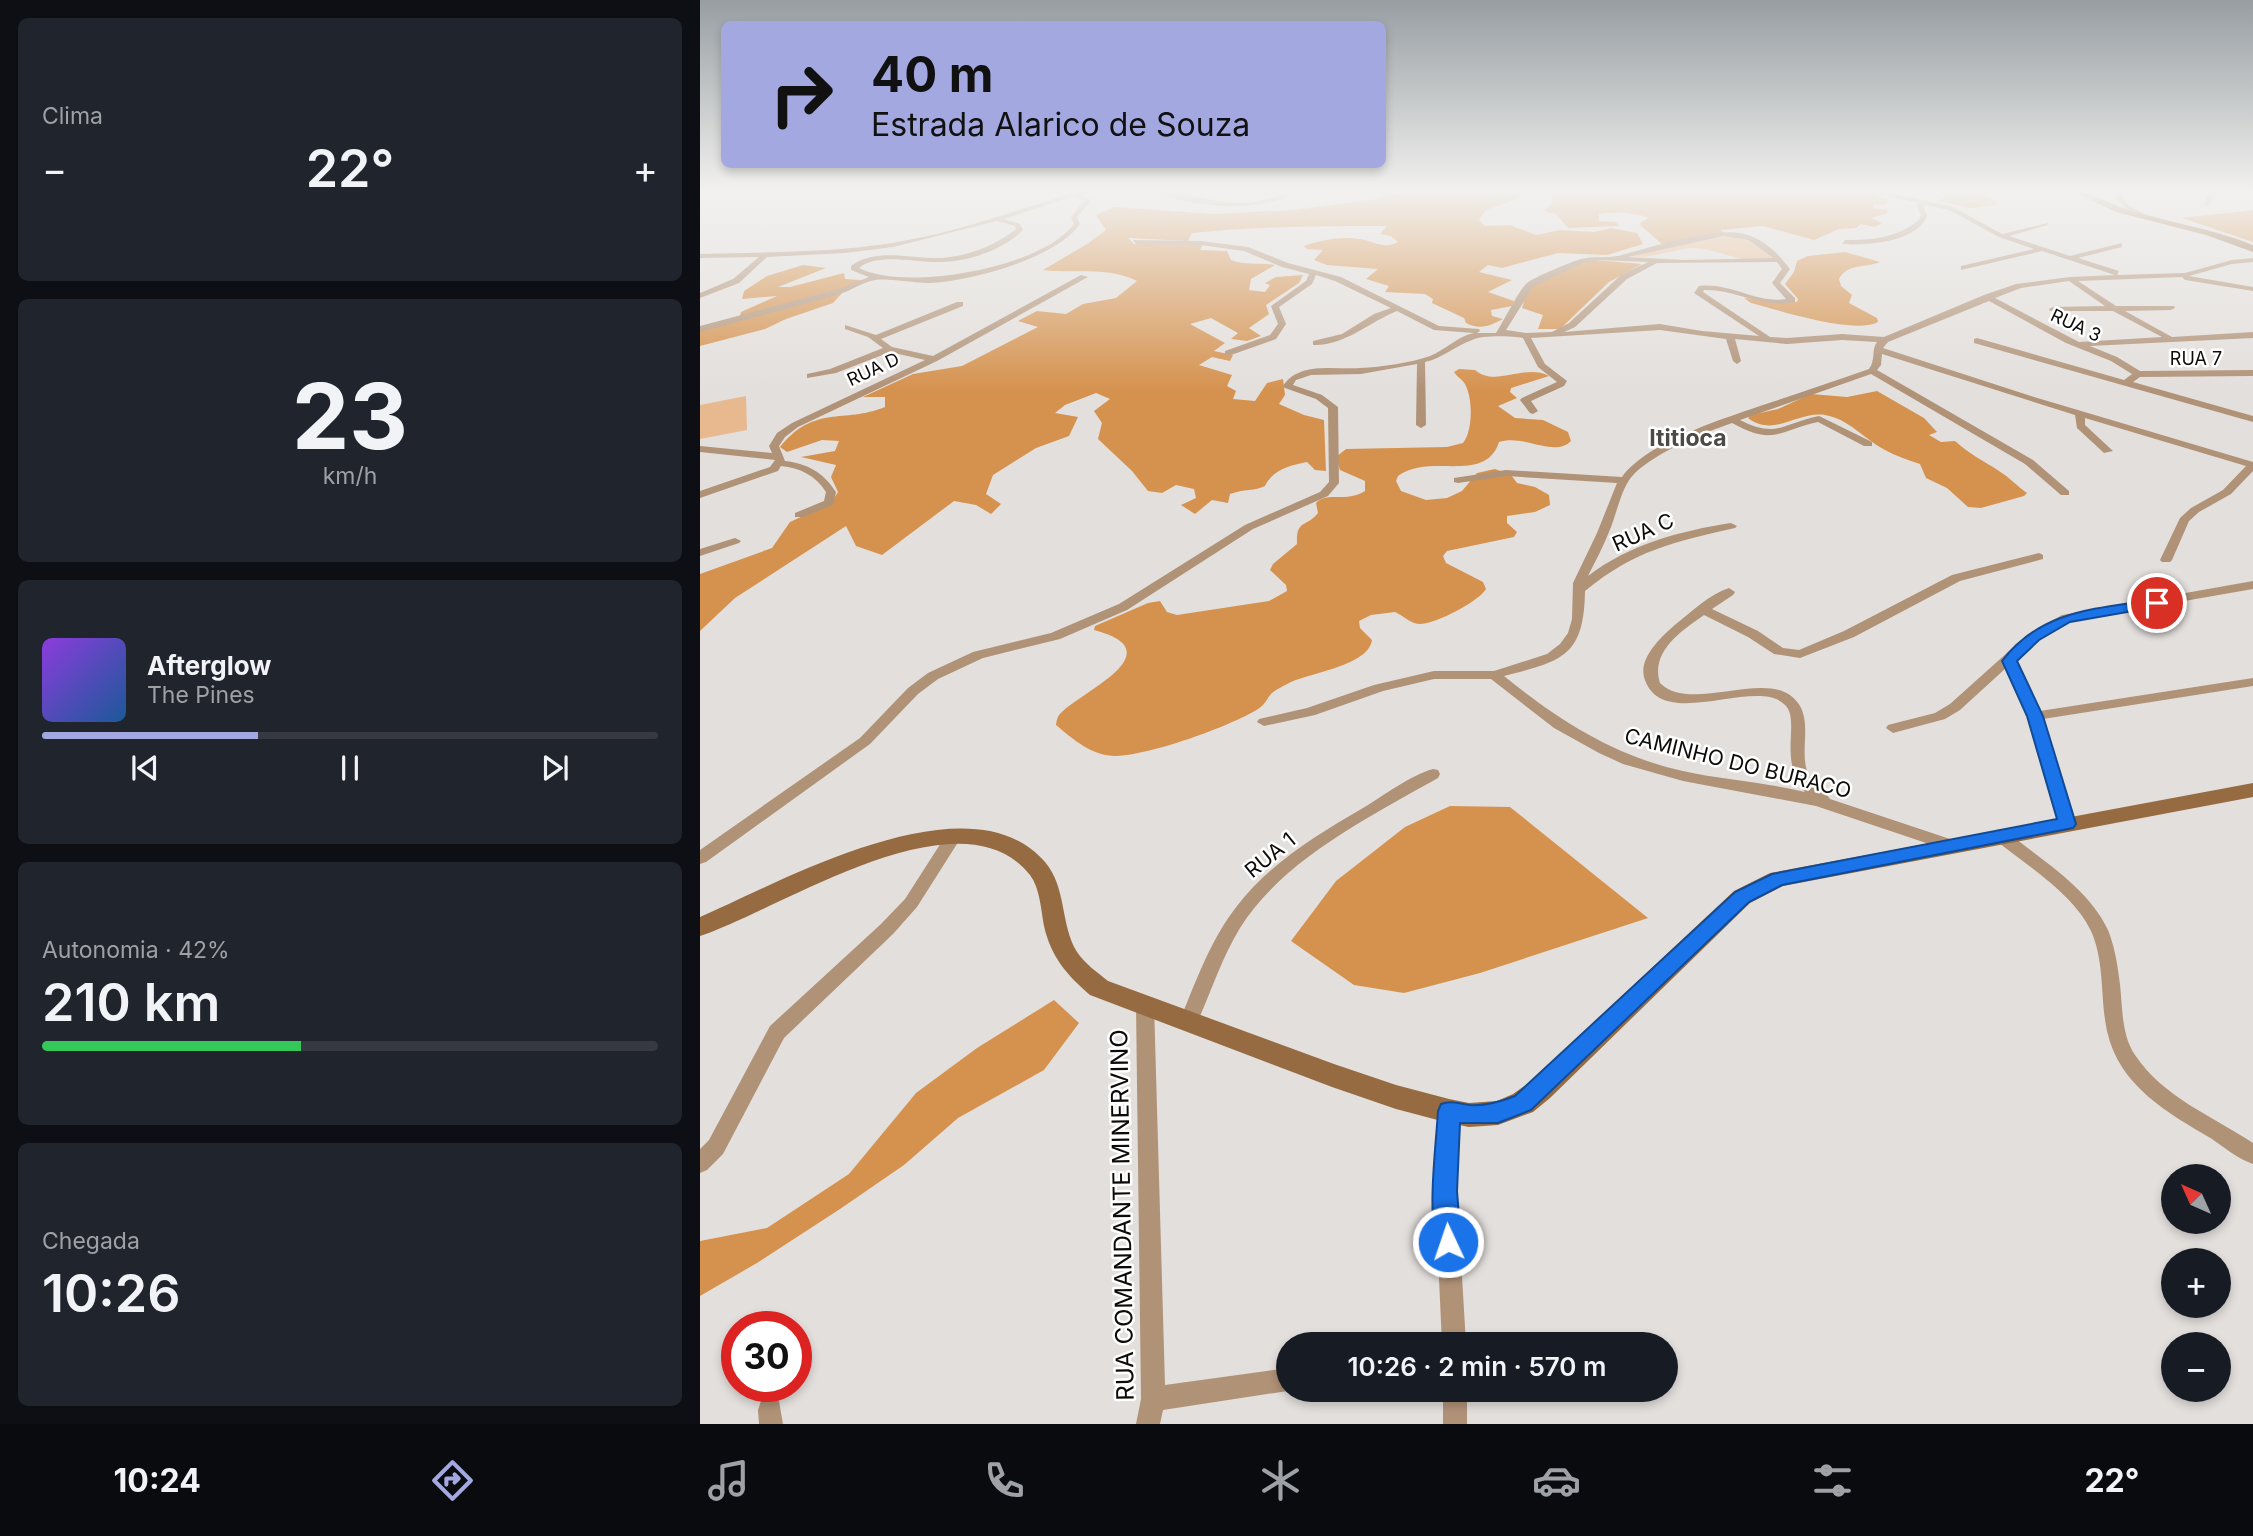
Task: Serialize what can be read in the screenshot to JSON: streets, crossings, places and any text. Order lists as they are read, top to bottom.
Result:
{
  "streets": {
    "street": [
      "RUA 3",
      "RUA 7",
      "RUA D",
      "RUA C",
      "CAMINHO DO BURACO",
      "RUA 1",
      "RUA COMANDANTE MINERVINO"
    ]
  },
  "crossings": [
    ["RUA 3", "RUA 7"]
  ],
  "districts": ["Ititioca"],
  "north": "top left",
  "page": {
    "tile": [
      "Clima",
      ["23", "km/h"],
      ["Autonomia · 42%", "210 km"],
      ["Chegada", "10:26"]
    ],
    "turn": ["40 m", "Estrada Alarico de Souza"],
    "heat": ["−", "22°", "+"],
    "song": ["Afterglow", "The Pines"],
    "map_buttons": ["+", "−"],
    "limit": "30",
    "trip": "10:26 · 2 min · 570 m",
    "tabs": ["10:24", "22°"]
  }
}
